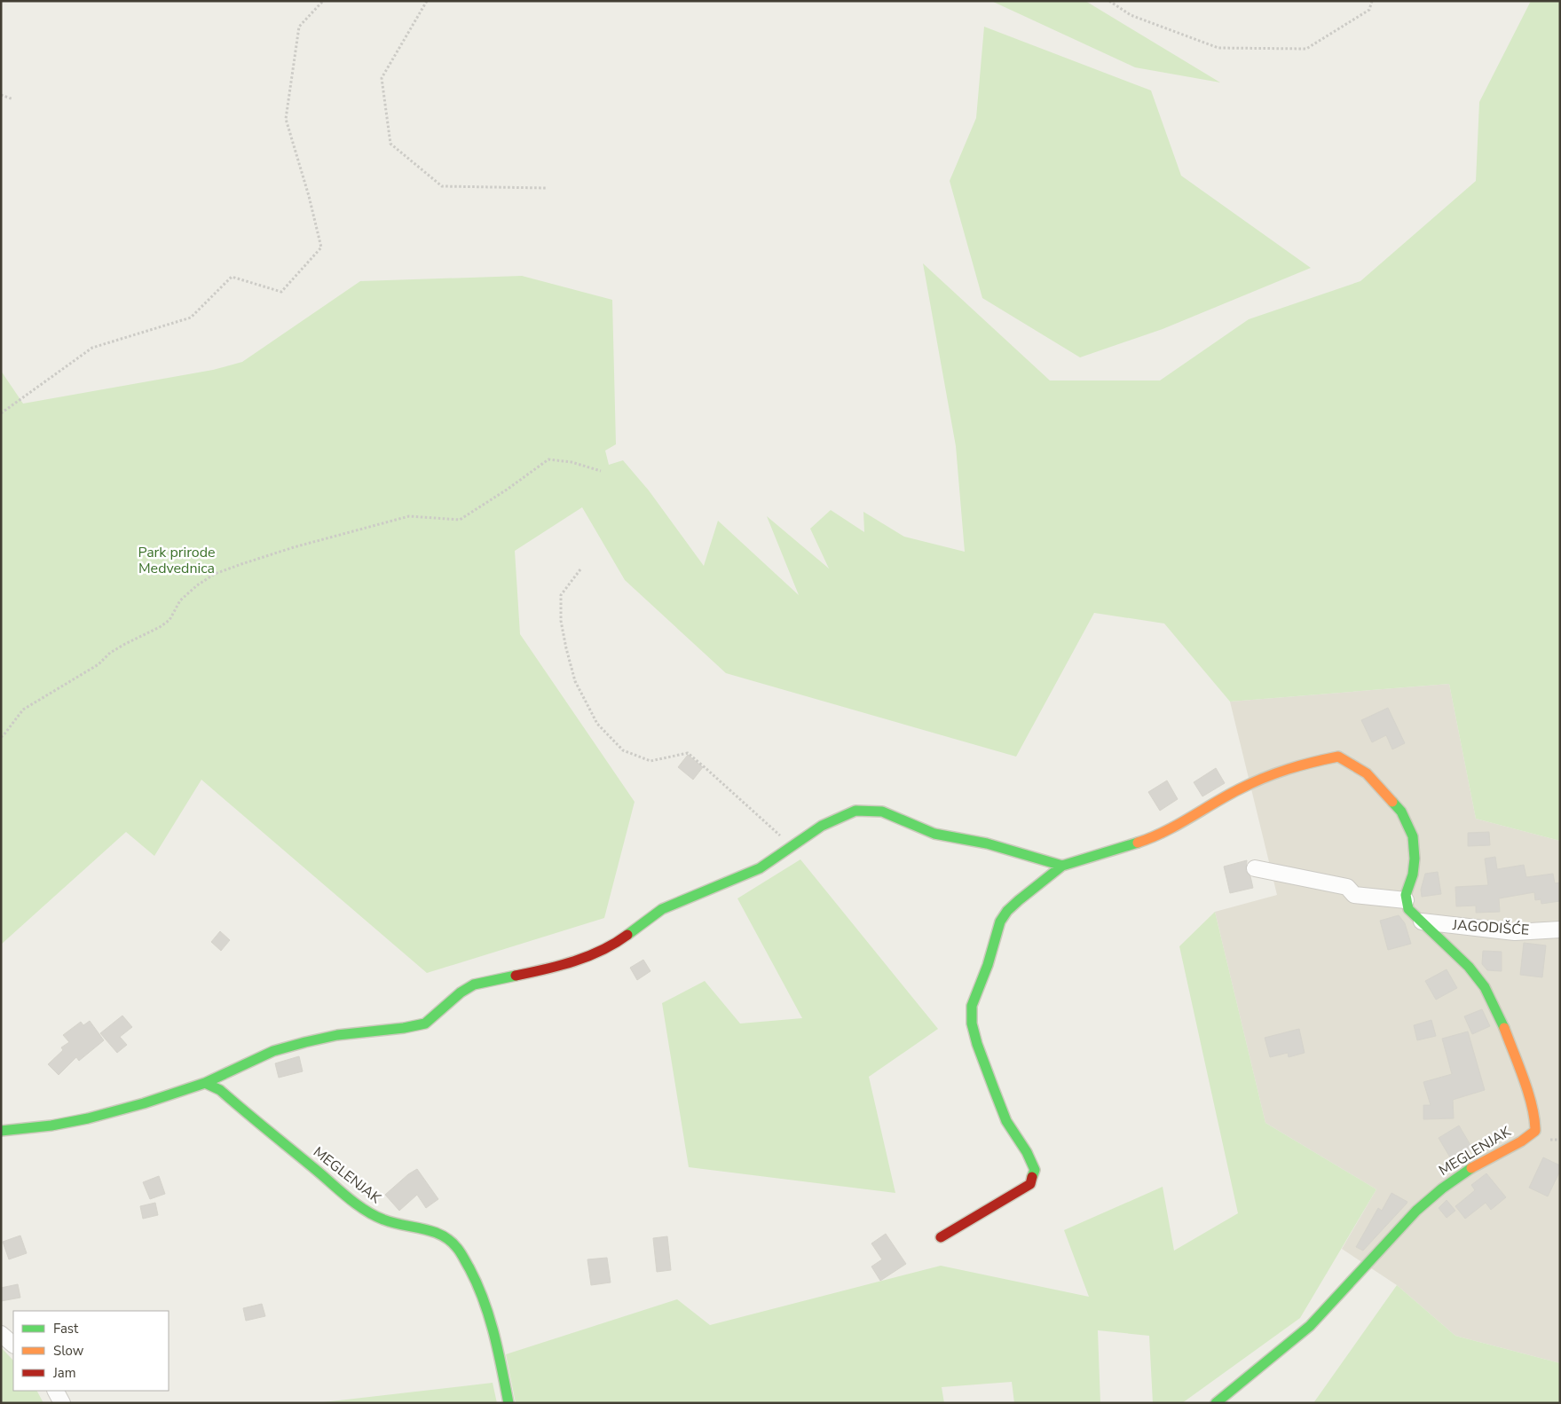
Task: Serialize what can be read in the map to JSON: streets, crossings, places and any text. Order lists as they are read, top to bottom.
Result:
{
  "streets": {
    "street": ["JAGODIŠĆE", "MEGLENJAK"]
  },
  "crossings": [
    ["JAGODIŠĆE", "MEGLENJAK"]
  ],
  "parks": ["Park prirode Medvednica"],
  "legend": ["Fast", "Slow", "Jam"]
}
